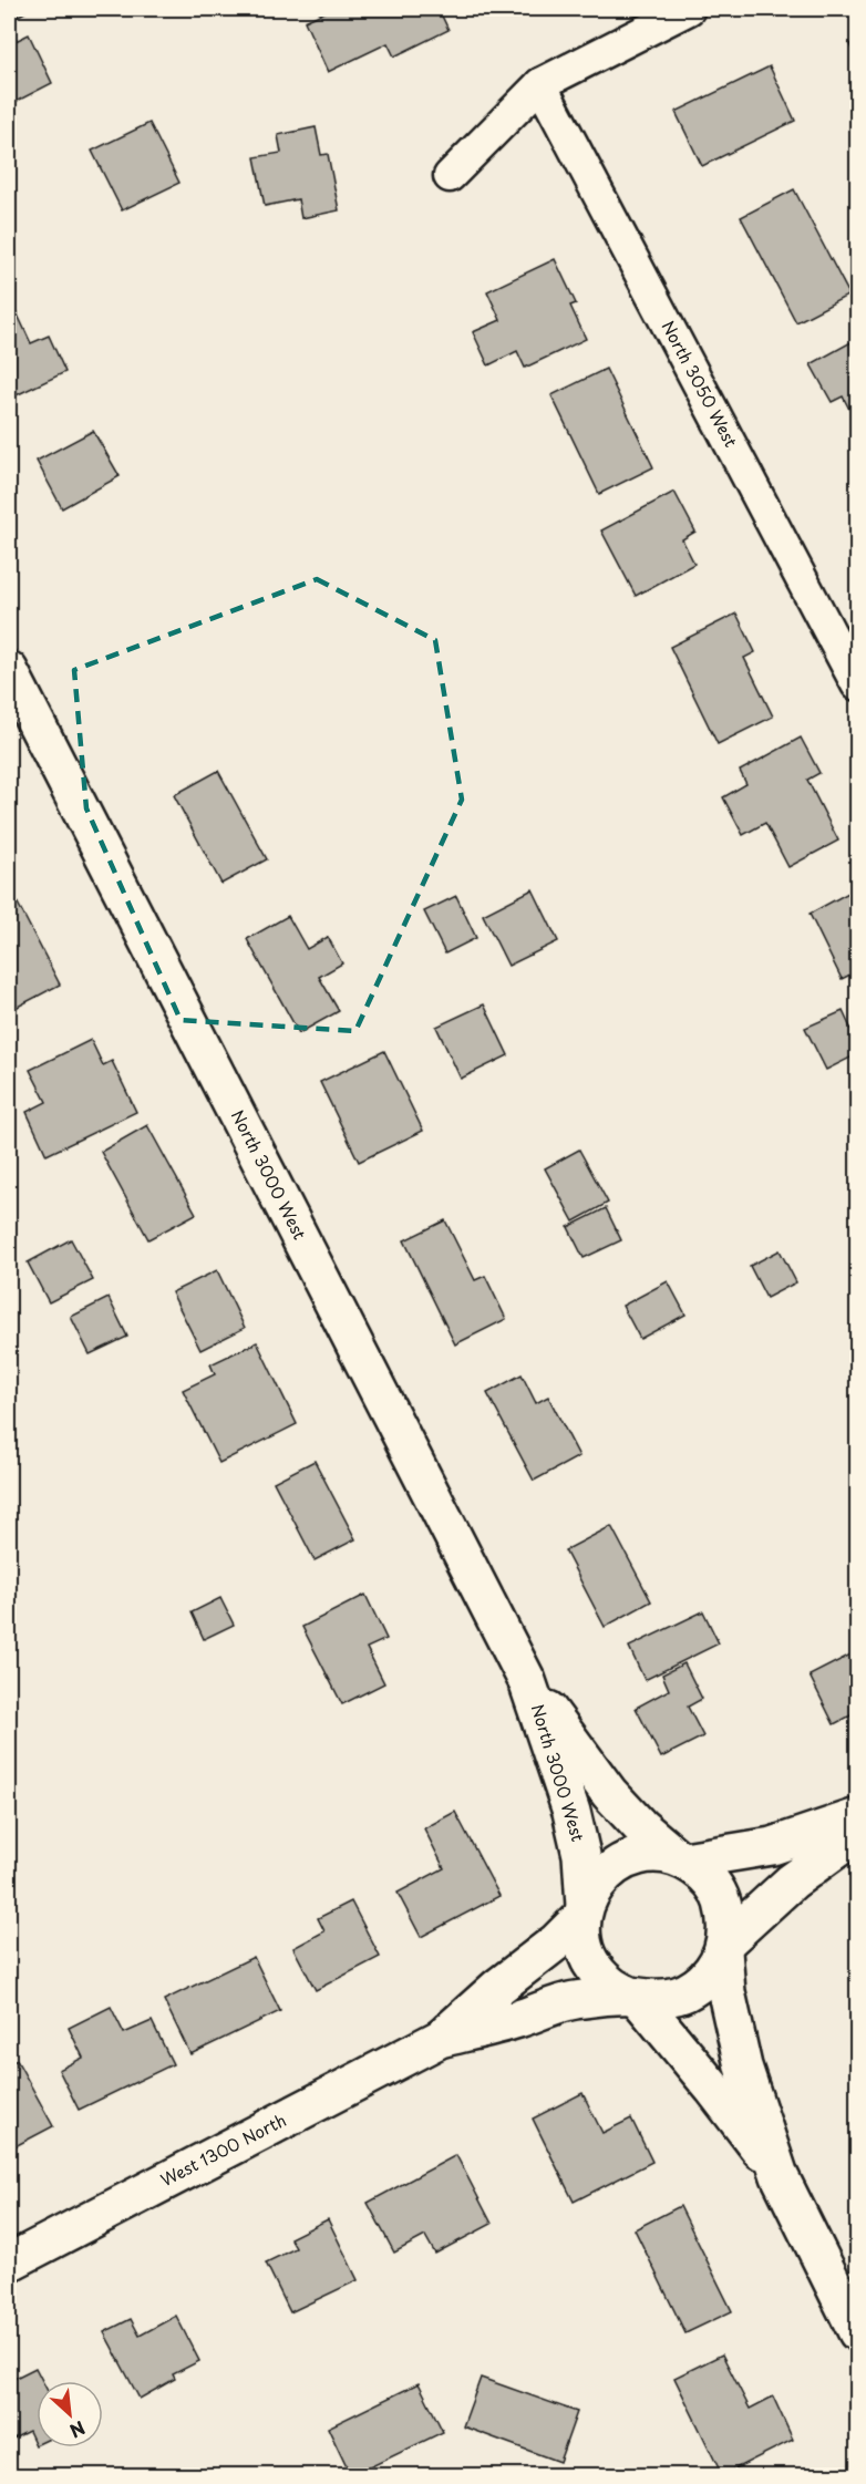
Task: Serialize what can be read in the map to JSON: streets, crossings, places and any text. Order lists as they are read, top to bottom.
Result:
{
  "streets": {
    "main road": ["North 3000 West", "West 1300 North"],
    "street": ["North 3050 West"]
  },
  "crossings": [
    ["North 3000 West", "West 1300 North"]
  ],
  "north": "bottom right"
}
